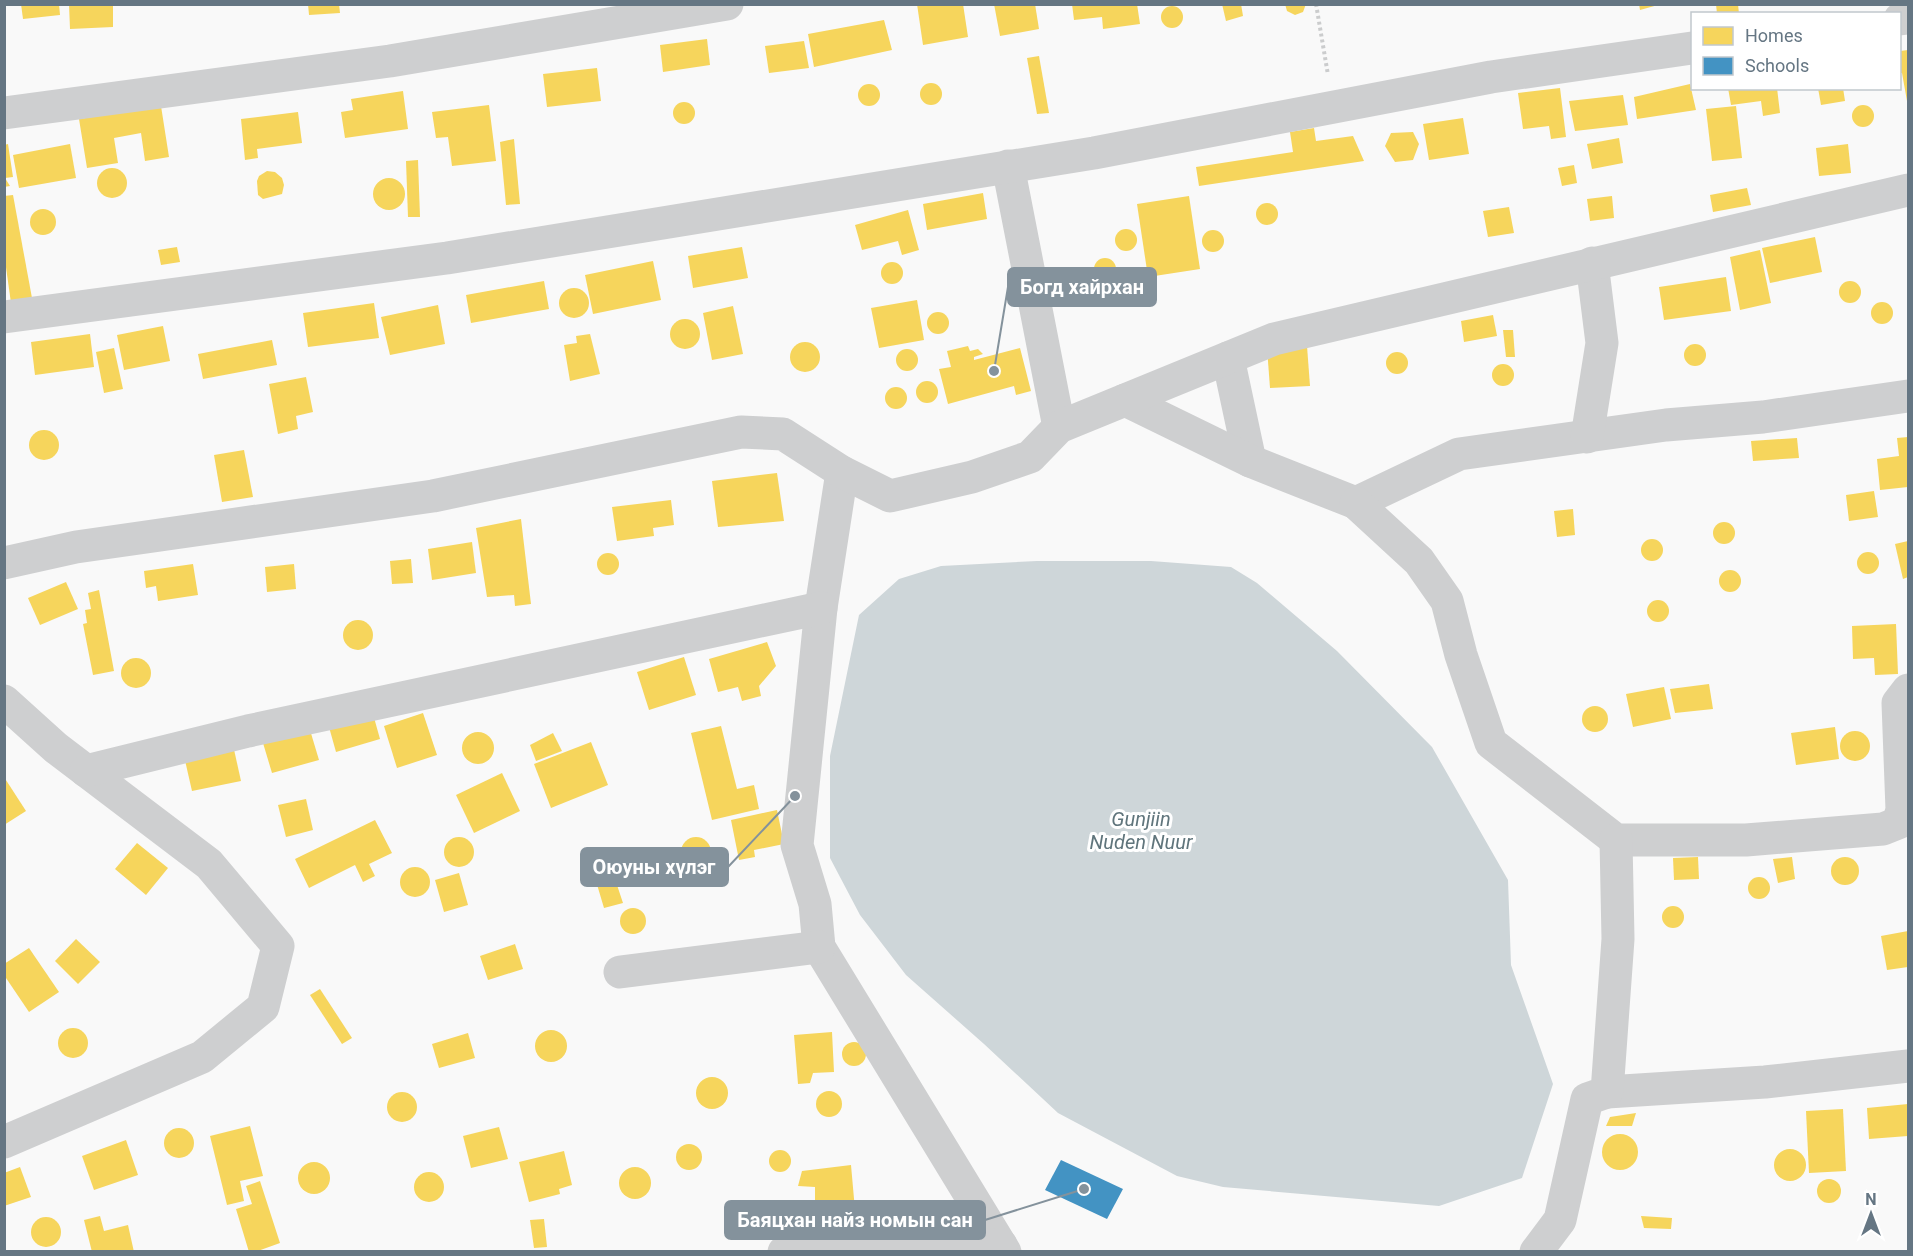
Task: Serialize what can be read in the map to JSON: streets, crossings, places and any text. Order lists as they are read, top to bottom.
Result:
{
  "water": ["Gunjiin Nuden Nuur"],
  "places": ["Богд хайрхан", "Оюуны хүлэг", "Баяцхан найз номын сан"],
  "legend": ["Homes", "Schools"],
  "north": "top"
}
